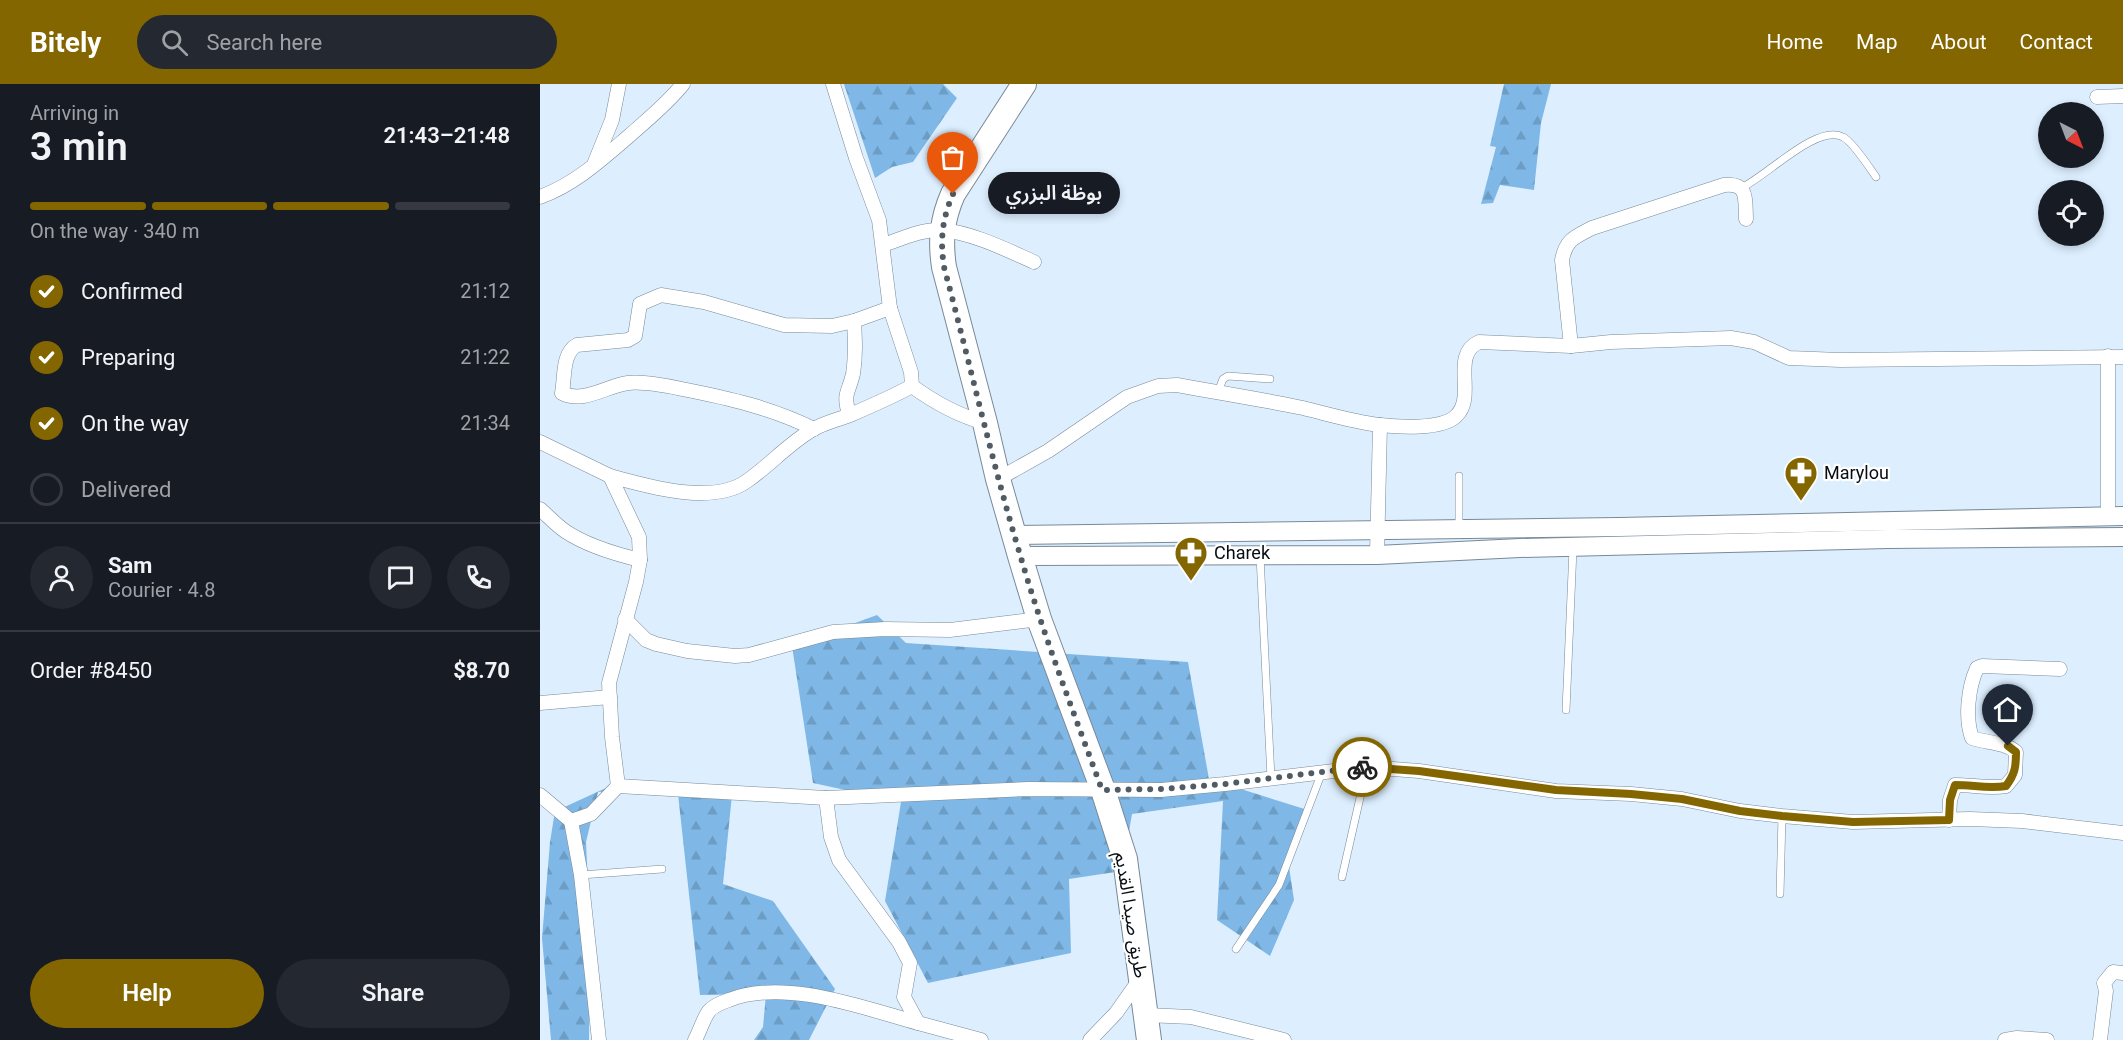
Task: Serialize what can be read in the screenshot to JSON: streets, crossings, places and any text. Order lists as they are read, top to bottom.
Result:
{
  "streets": {
    "highway": ["طريق صيدا القديم"]
  },
  "places": {
    "other": ["بوظة البزري"],
    "pharmacy": ["Marylou", "Charek"]
  },
  "north": "bottom right",
  "page": {
    "header": "Bitely",
    "search": "Search here",
    "nav": [
      "Home",
      "Map",
      "About",
      "Contact"
    ],
    "heading": ["3 min", "Arriving in", "21:43–21:48"],
    "panel": [
      "Sam",
      "Courier · 4.8",
      "Order #8450",
      "$8.70"
    ],
    "bubble": "بوظة البزري",
    "bar": "On the way · 340 m",
    "list": [
      ["Confirmed", "21:12"],
      ["Preparing", "21:22"],
      ["On the way", "21:34"],
      "Delivered"
    ],
    "buttons": ["Help", "Share"]
  }
}
